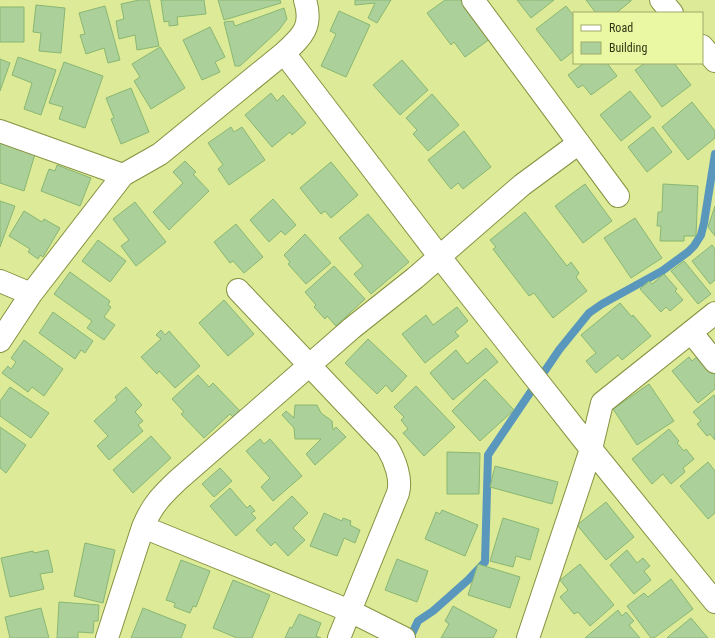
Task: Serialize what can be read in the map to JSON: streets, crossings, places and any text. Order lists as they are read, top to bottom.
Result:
{
  "legend": ["Road", "Building"]
}
